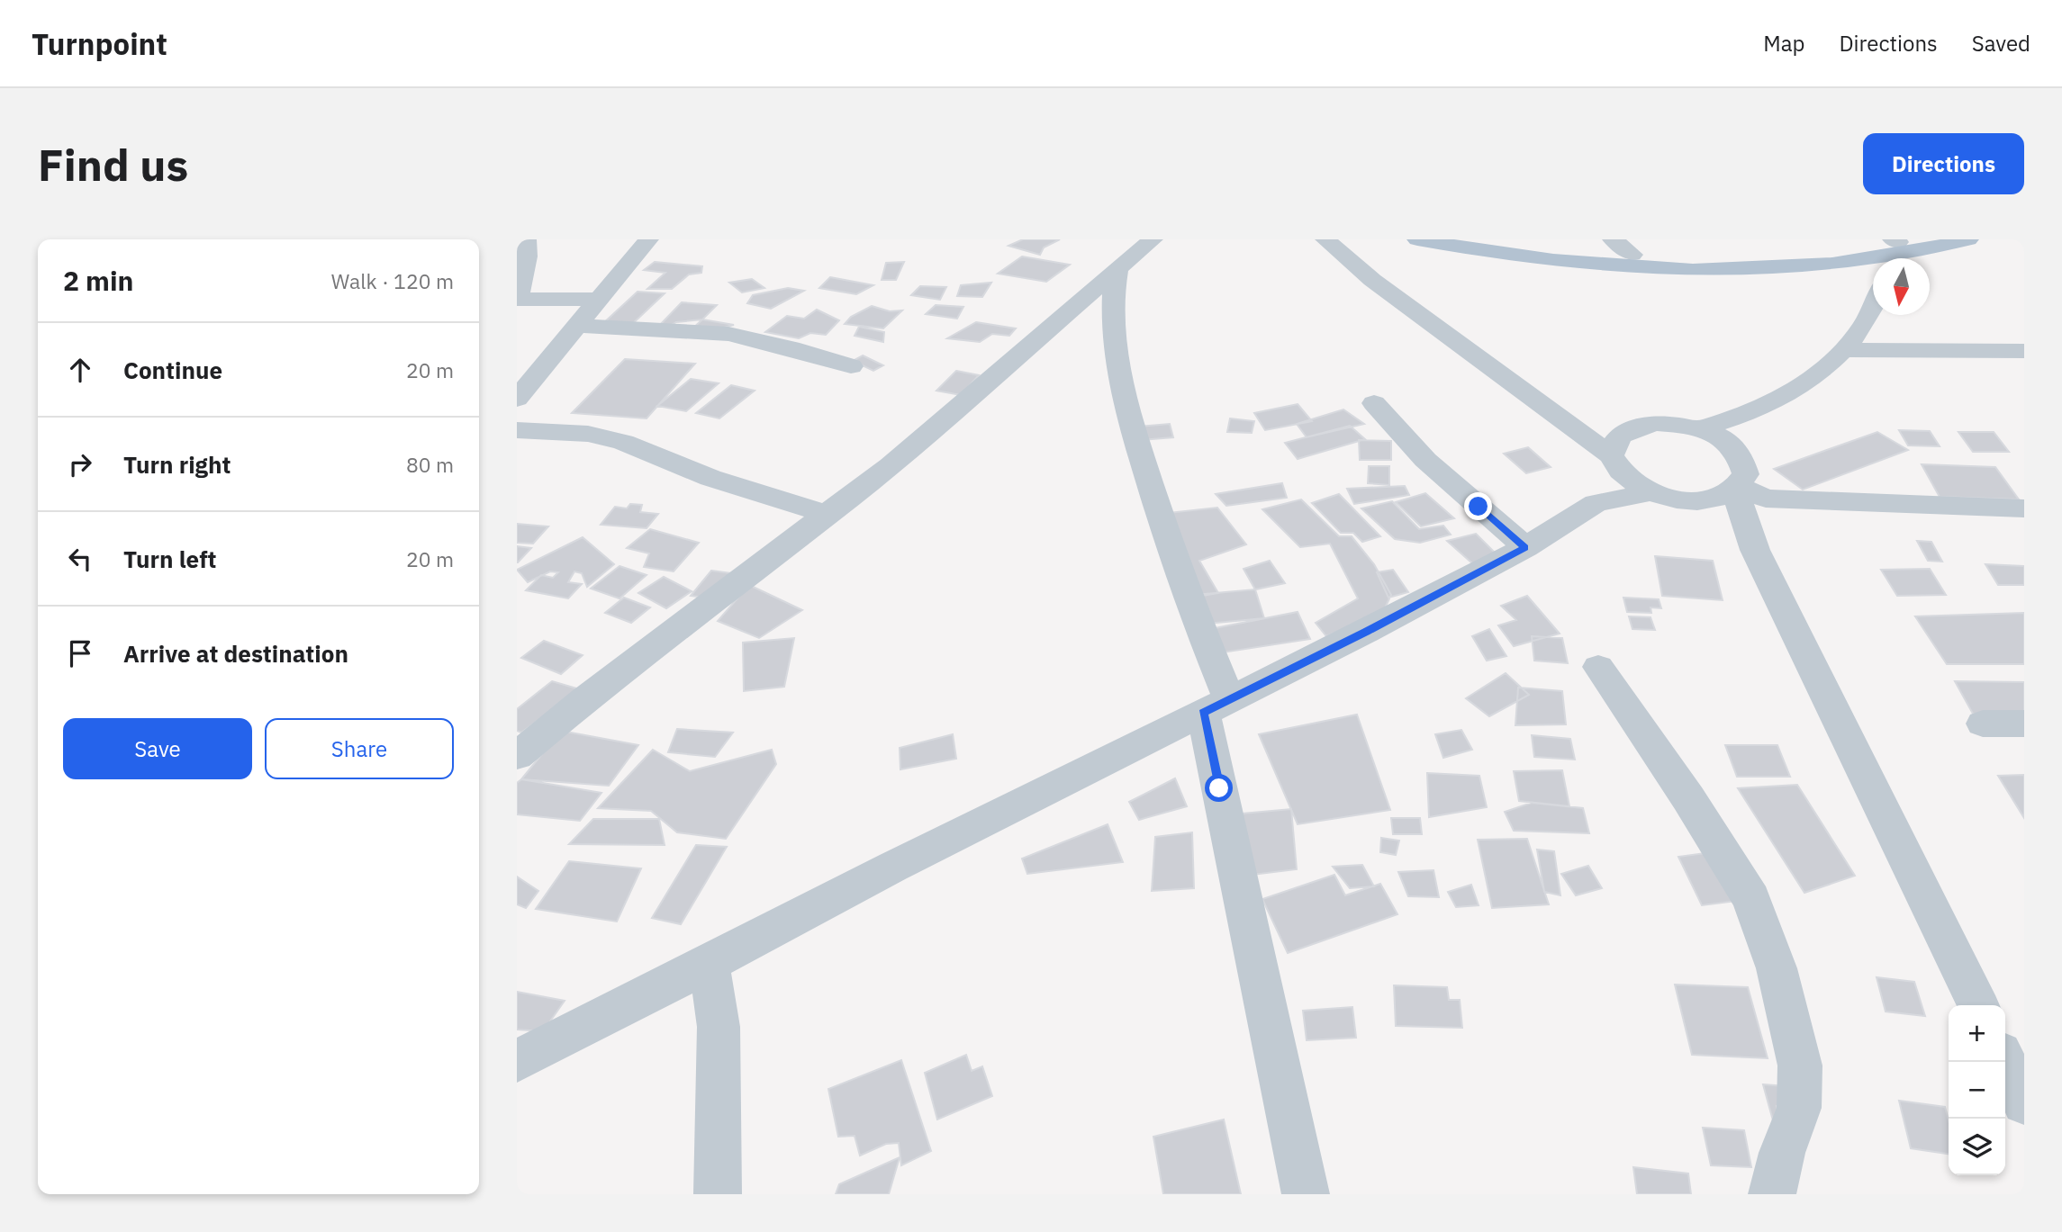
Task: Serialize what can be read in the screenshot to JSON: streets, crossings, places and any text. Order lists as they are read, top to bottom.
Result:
{
  "north": "bottom",
  "page": {
    "header": "Turnpoint",
    "nav": ["Map", "Directions", "Saved"],
    "buttons": [
      "Directions",
      ["Save", "Share"]
    ],
    "title": "Find us",
    "heading": ["2 min", "Walk · 120 m"],
    "list": [
      ["Continue", "20 m"],
      ["Turn right", "80 m"],
      ["Turn left", "20 m"],
      "Arrive at destination"
    ],
    "map_buttons": ["+", "−"]
  }
}
